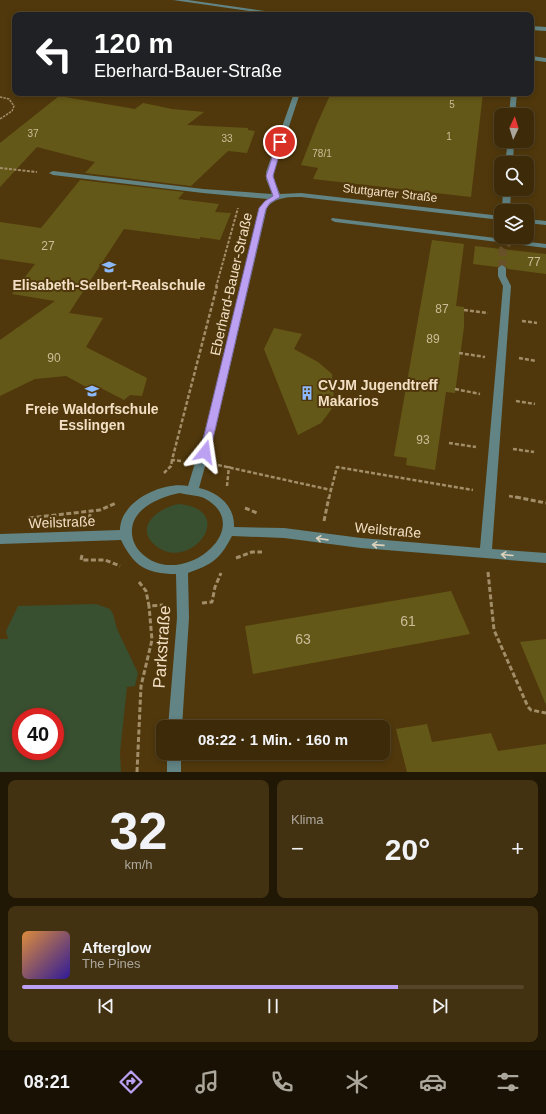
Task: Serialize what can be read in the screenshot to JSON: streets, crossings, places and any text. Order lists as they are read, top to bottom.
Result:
{
  "streets": {
    "street": [
      "Stuttgarter Straße",
      "Eberhard-Bauer-Straße",
      "Weilstraße",
      "Parkstraße"
    ]
  },
  "crossings": [
    ["Stuttgarter Straße", "Eberhard-Bauer-Straße"],
    ["Eberhard-Bauer-Straße", "Weilstraße"],
    ["Eberhard-Bauer-Straße", "Parkstraße"],
    ["Weilstraße", "Parkstraße"]
  ],
  "one_way": ["Weilstraße"],
  "places": {
    "school or university": ["Elisabeth-Selbert-Realschule", "Freie Waldorfschule Esslingen"],
    "building": ["CVJM Jugendtreff Makarios"]
  },
  "house_numbers": [
    "5",
    "37",
    "1",
    "33",
    "78/1",
    "27",
    "77",
    "87",
    "89",
    "90",
    "93",
    "61",
    "63"
  ],
  "north": "top",
  "page": {
    "turn": ["120 m", "Eberhard-Bauer-Straße"],
    "limit": "40",
    "trip": "08:22 · 1 Min. · 160 m",
    "tile": [
      ["32", "km/h"],
      "Klima"
    ],
    "heat": ["−", "20°", "+"],
    "song": ["Afterglow", "The Pines"],
    "tabs": "08:21"
  }
}
